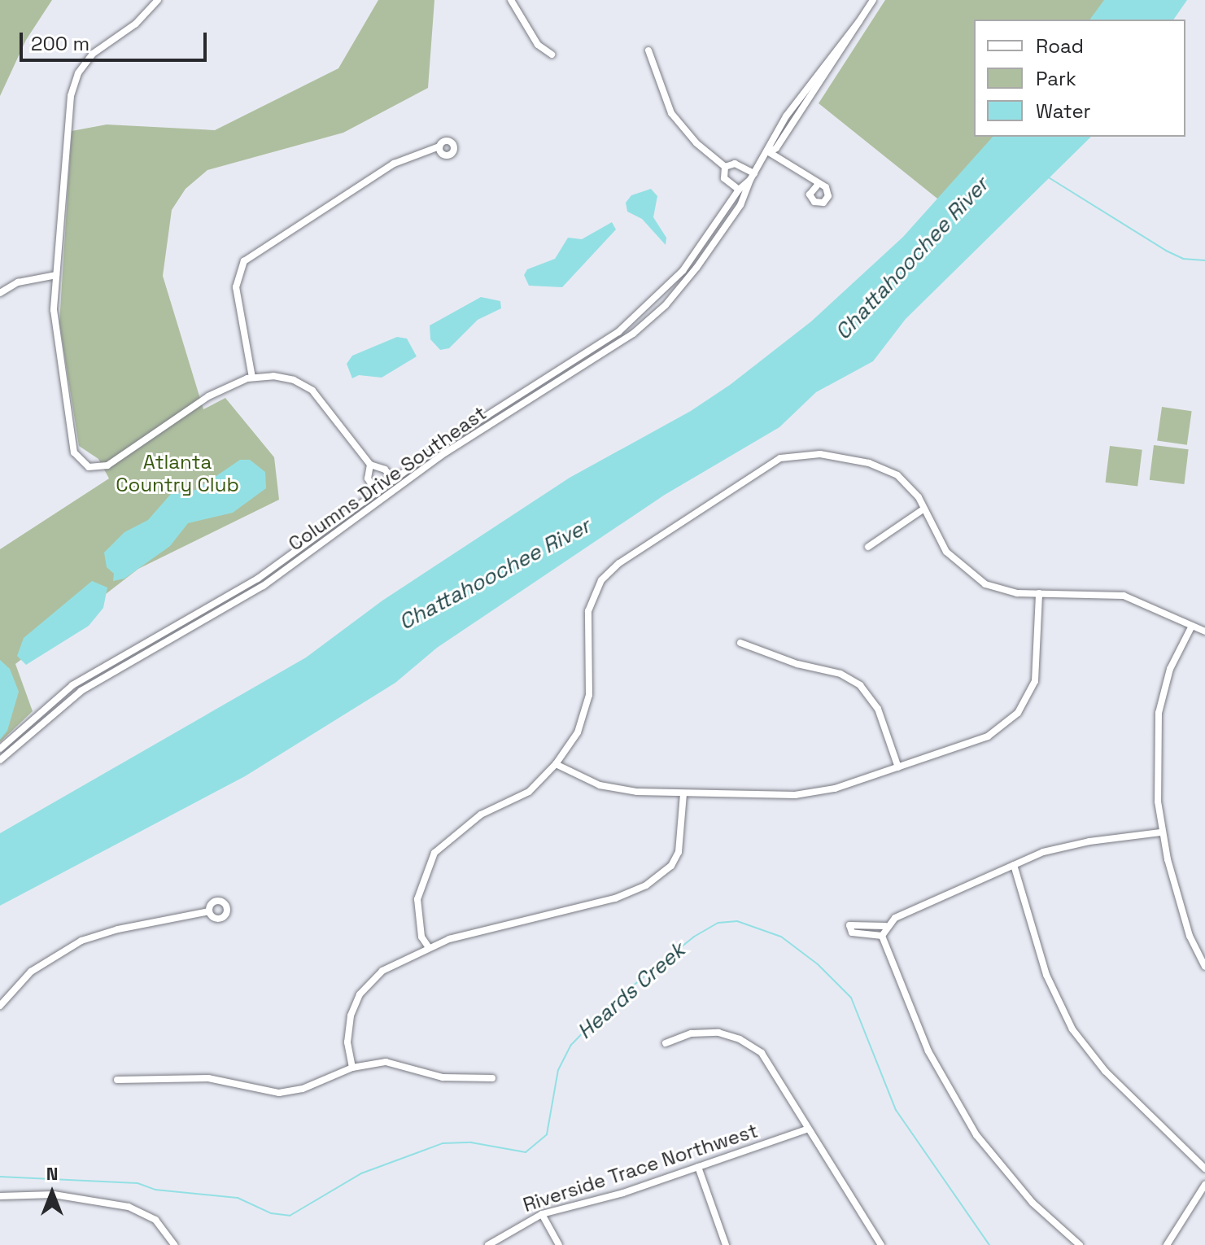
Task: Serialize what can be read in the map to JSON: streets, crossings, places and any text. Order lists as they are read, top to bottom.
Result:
{
  "streets": {
    "street": ["Columns Drive Southeast", "Riverside Trace Northwest"]
  },
  "water": ["Chattahoochee River", "Heards Creek"],
  "parks": ["Atlanta Country Club"],
  "legend": ["Road", "Park", "Water"],
  "scale_bar": "200 m",
  "north": "top"
}
